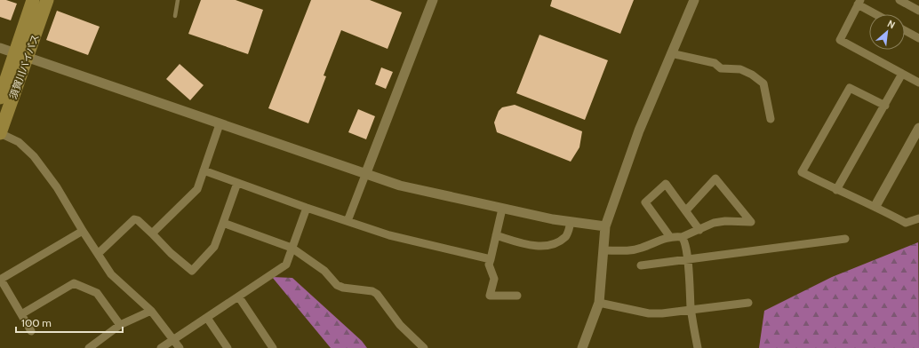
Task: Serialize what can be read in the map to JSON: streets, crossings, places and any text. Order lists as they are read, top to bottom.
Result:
{
  "streets": {
    "highway": ["須賀川バイパス"]
  },
  "scale_bar": "100 m",
  "north": "top right"
}
